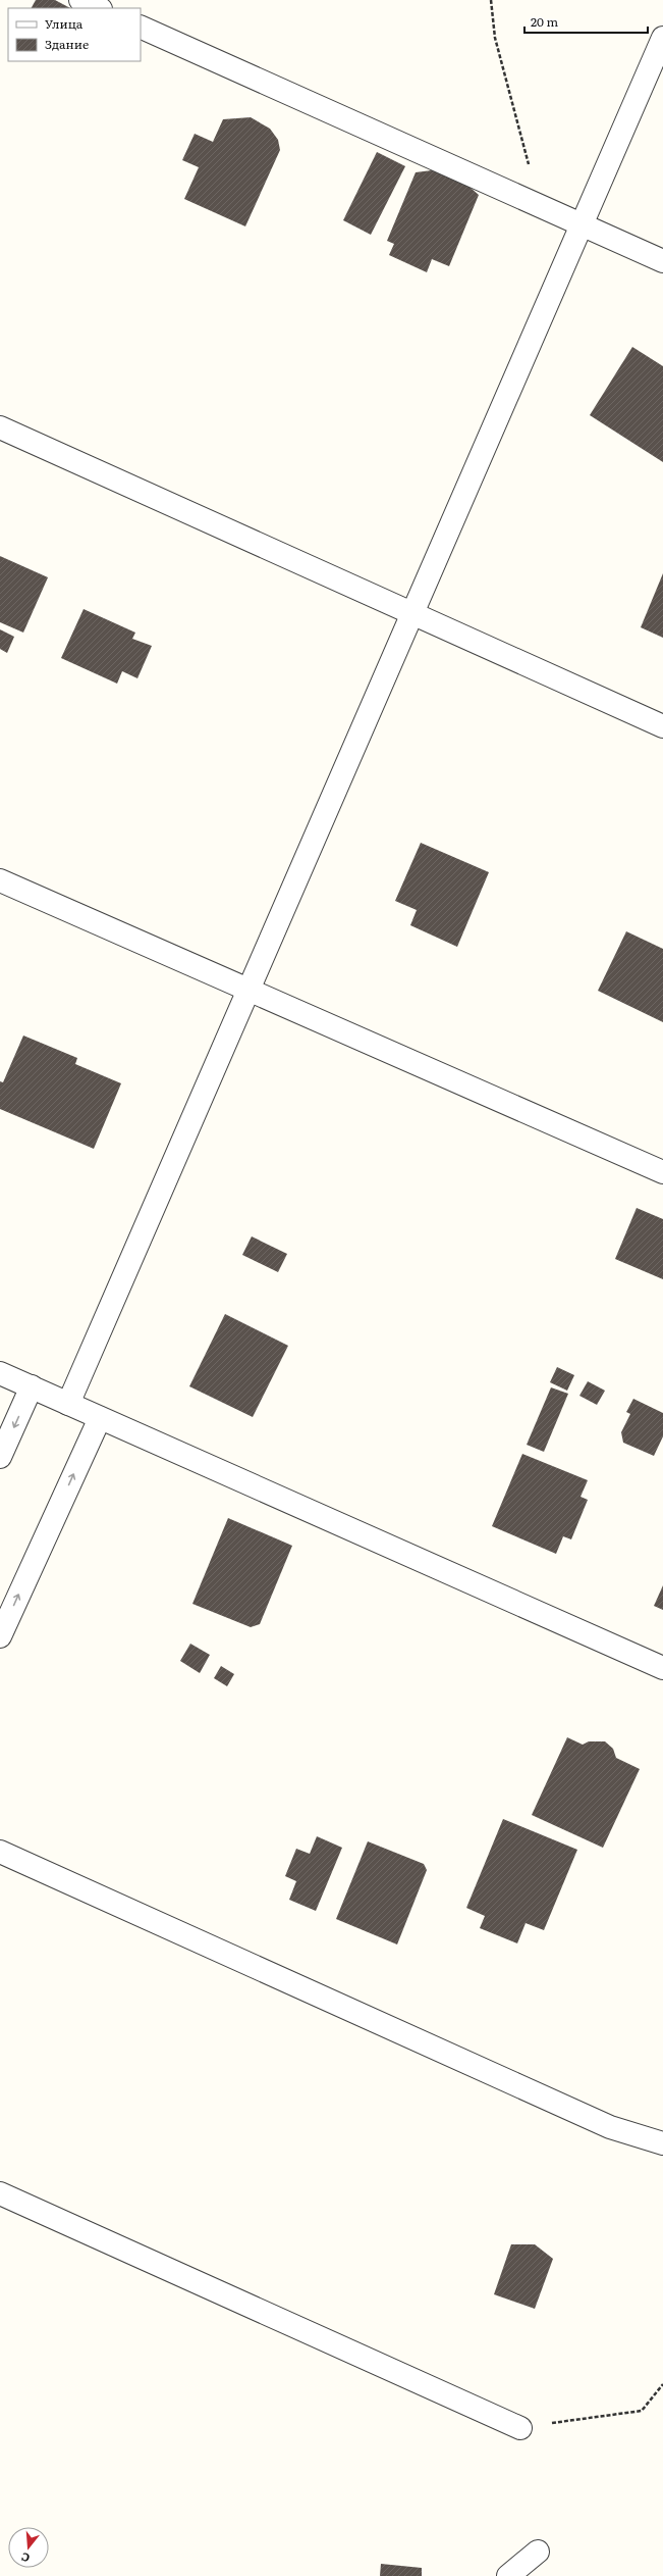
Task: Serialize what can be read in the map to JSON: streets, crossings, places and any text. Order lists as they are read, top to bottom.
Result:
{
  "legend": ["Улица", "Здание"],
  "scale_bar": "20 m",
  "north": "bottom"
}
